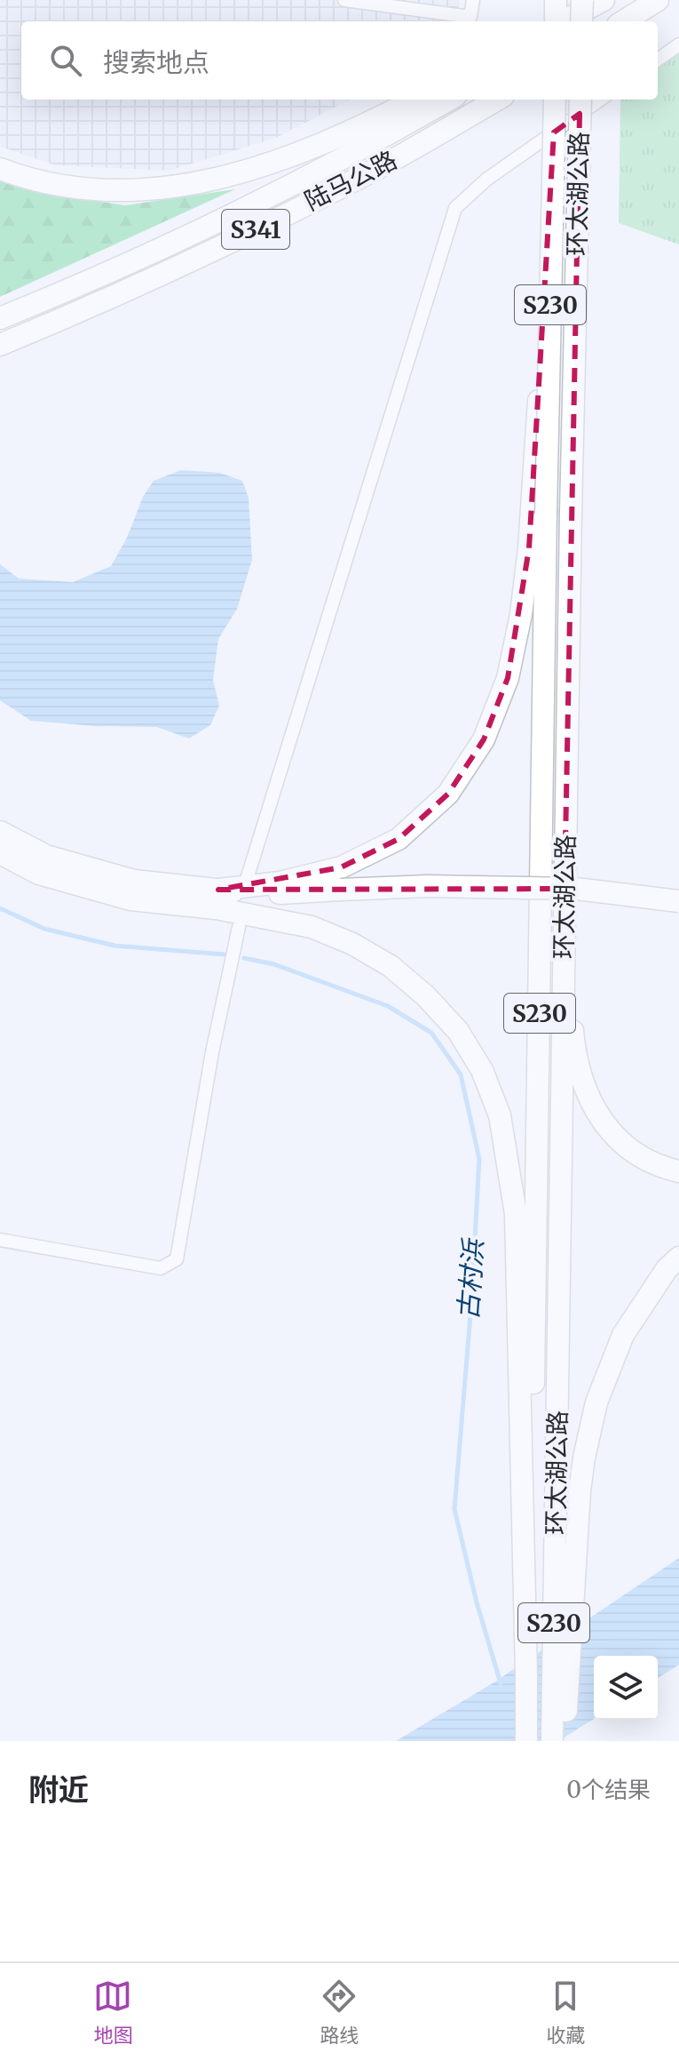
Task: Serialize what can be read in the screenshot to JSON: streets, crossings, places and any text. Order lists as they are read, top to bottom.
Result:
{
  "streets": {
    "highway": [
      "陆马公路",
      "环太湖公路",
      "S341",
      "S230"
    ]
  },
  "crossings": [
    ["环太湖公路", "S230"]
  ],
  "water": ["古村浜"],
  "page": {
    "search": "搜索地点",
    "heading": ["附近", "0个结果"],
    "nav": ["地图", "路线", "收藏"]
  }
}
